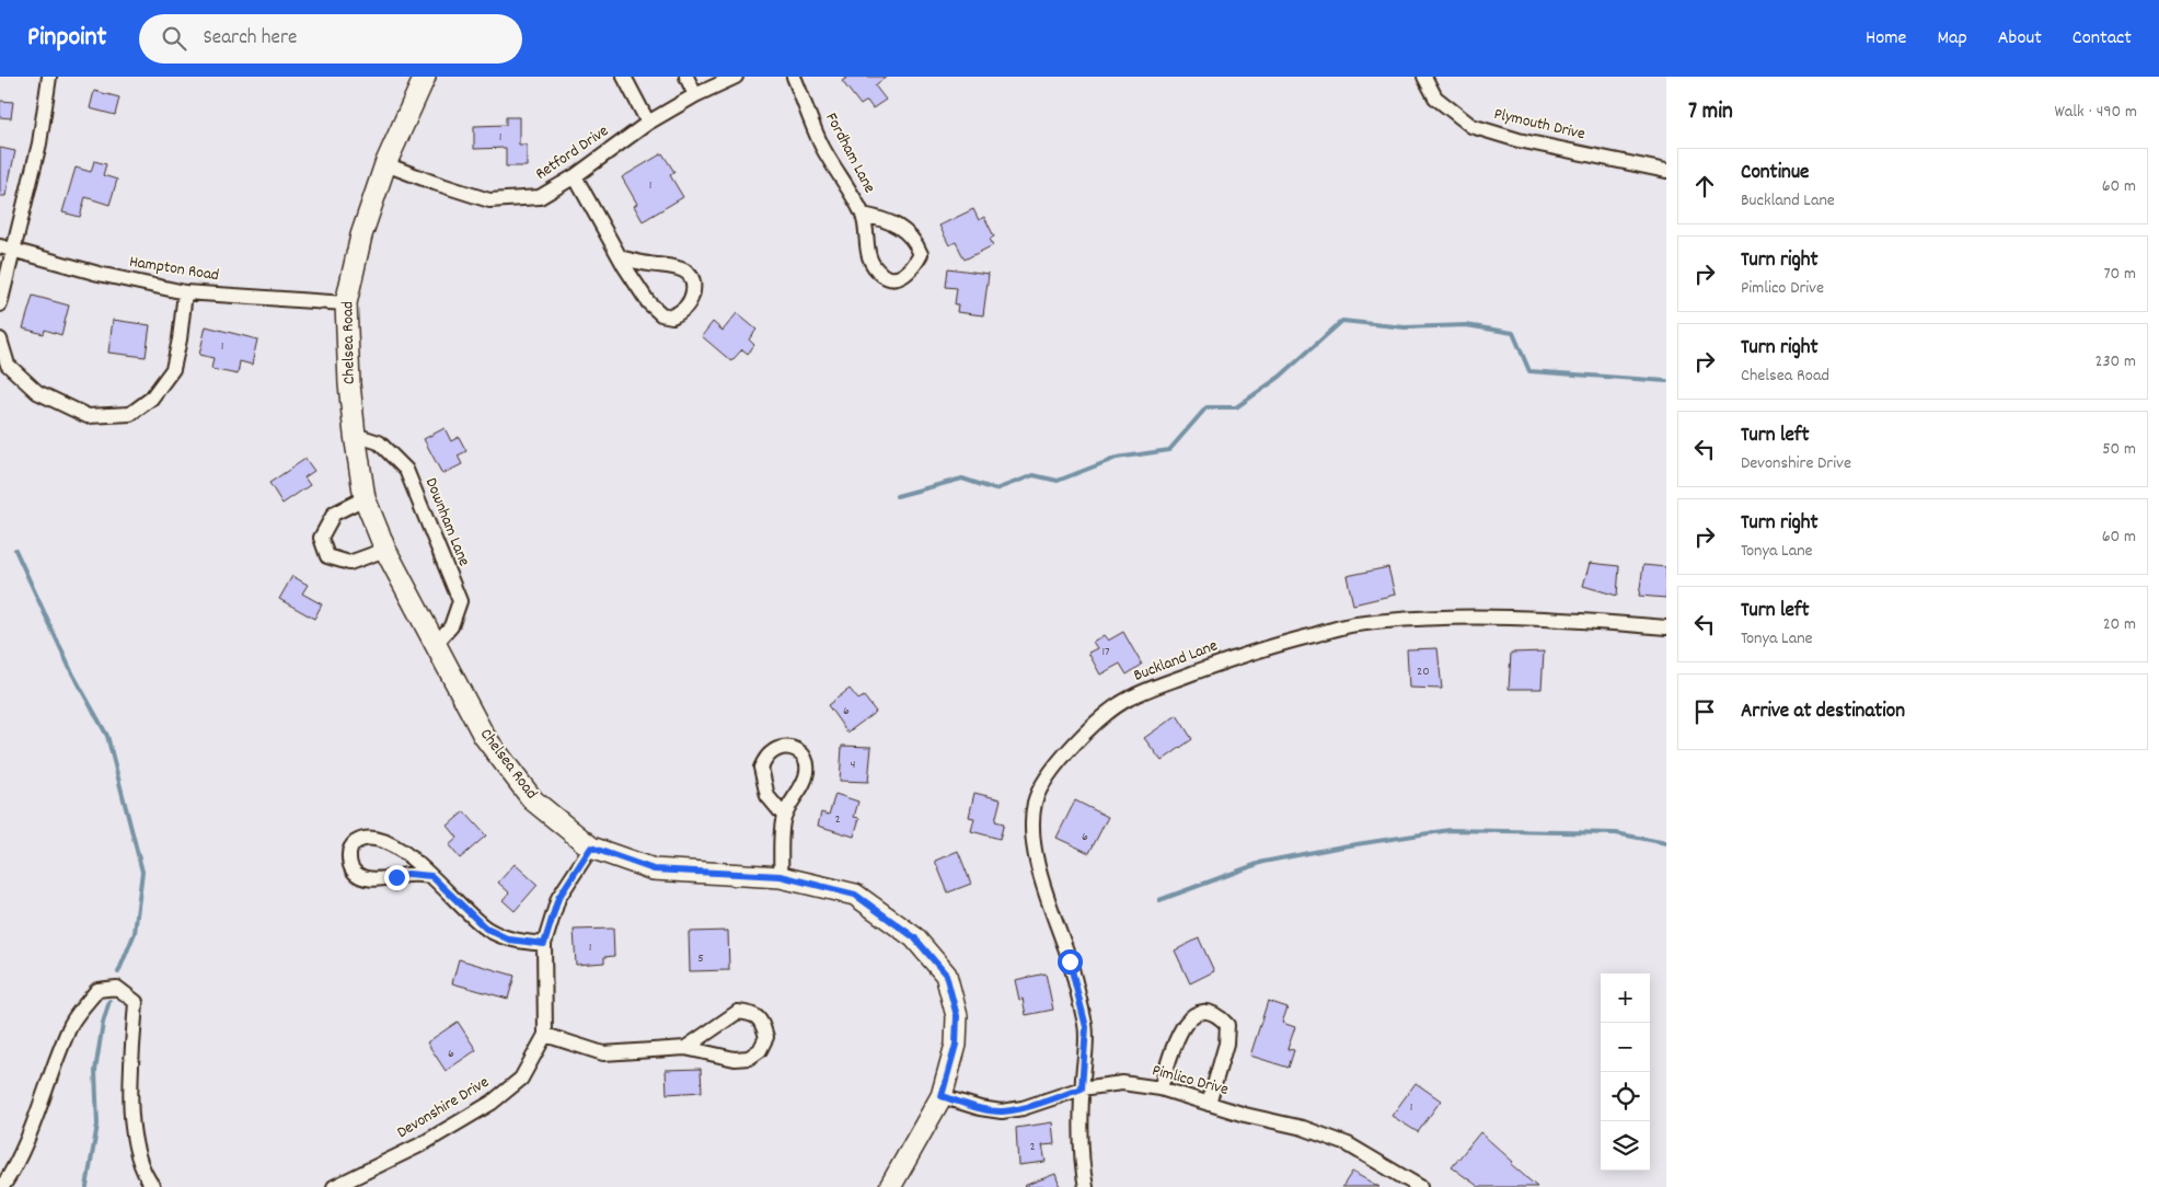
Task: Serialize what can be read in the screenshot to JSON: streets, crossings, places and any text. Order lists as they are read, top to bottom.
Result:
{
  "streets": {
    "street": [
      "Plymouth Drive",
      "Retford Drive",
      "Fordham Lane",
      "Hampton Road",
      "Chelsea Road",
      "Downham Lane",
      "Buckland Lane",
      "Pimlico Drive",
      "Devonshire Drive"
    ]
  },
  "crossings": [
    ["Retford Drive", "Chelsea Road"],
    ["Hampton Road", "Chelsea Road"],
    ["Chelsea Road", "Downham Lane"],
    ["Chelsea Road", "Pimlico Drive"],
    ["Buckland Lane", "Pimlico Drive"]
  ],
  "house_numbers": [
    "1",
    "1",
    "1",
    "17",
    "20",
    "6",
    "4",
    "2",
    "6",
    "1",
    "5",
    "6",
    "1",
    "2"
  ],
  "page": {
    "header": "Pinpoint",
    "search": "Search here",
    "nav": [
      "Home",
      "Map",
      "About",
      "Contact"
    ],
    "heading": ["7 min", "Walk · 490 m"],
    "list": [
      ["Continue", "Buckland Lane", "60 m"],
      ["Turn right", "Pimlico Drive", "70 m"],
      ["Turn right", "Chelsea Road", "230 m"],
      ["Turn left", "Devonshire Drive", "50 m"],
      ["Turn right", "Tonya Lane", "60 m"],
      ["Turn left", "Tonya Lane", "20 m"],
      "Arrive at destination"
    ],
    "map_buttons": ["+", "−"]
  }
}
